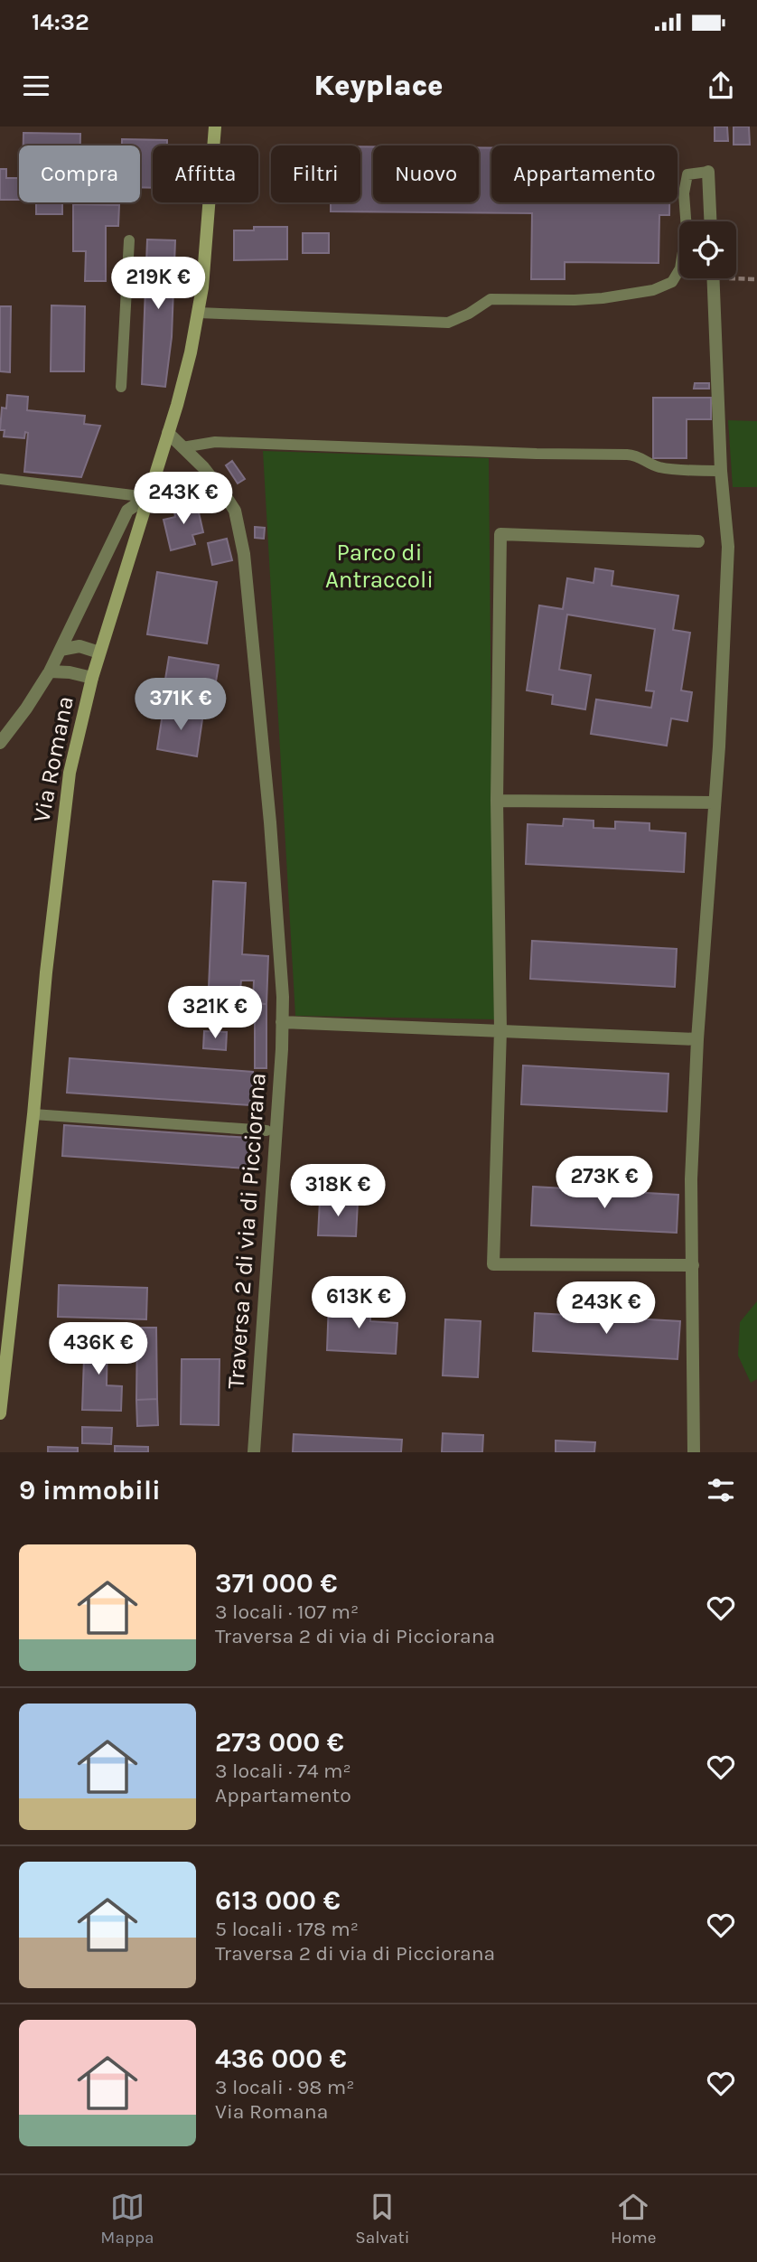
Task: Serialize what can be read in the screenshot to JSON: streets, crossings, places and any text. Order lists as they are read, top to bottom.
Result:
{
  "streets": {
    "main road": ["Via Romana"],
    "street": ["Traversa 2 di via di Picciorana"]
  },
  "crossings": [
    ["Via Romana", "Traversa 2 di via di Picciorana"]
  ],
  "parks": ["Parco di Antraccoli"],
  "page": {
    "status": "14:32",
    "header": "Keyplace",
    "chip": [
      "Compra",
      "Affitta",
      "Filtri",
      "Nuovo",
      "Appartamento"
    ],
    "price": [
      "219K €",
      "243K €",
      "371K €",
      "321K €",
      "273K €",
      "318K €",
      "613K €",
      "243K €",
      "436K €"
    ],
    "heading": "9 immobili",
    "list": [
      {
        "name": "371 000 €",
        "note": "3 locali · 107 m² · Traversa 2 di via di Picciorana"
      },
      {
        "name": "273 000 €",
        "note": "3 locali · 74 m² · Appartamento"
      },
      {
        "name": "613 000 €",
        "note": "5 locali · 178 m² · Traversa 2 di via di Picciorana"
      },
      {
        "name": "436 000 €",
        "note": "3 locali · 98 m² · Via Romana"
      }
    ],
    "tabs": ["Mappa", "Salvati", "Home"]
  }
}
